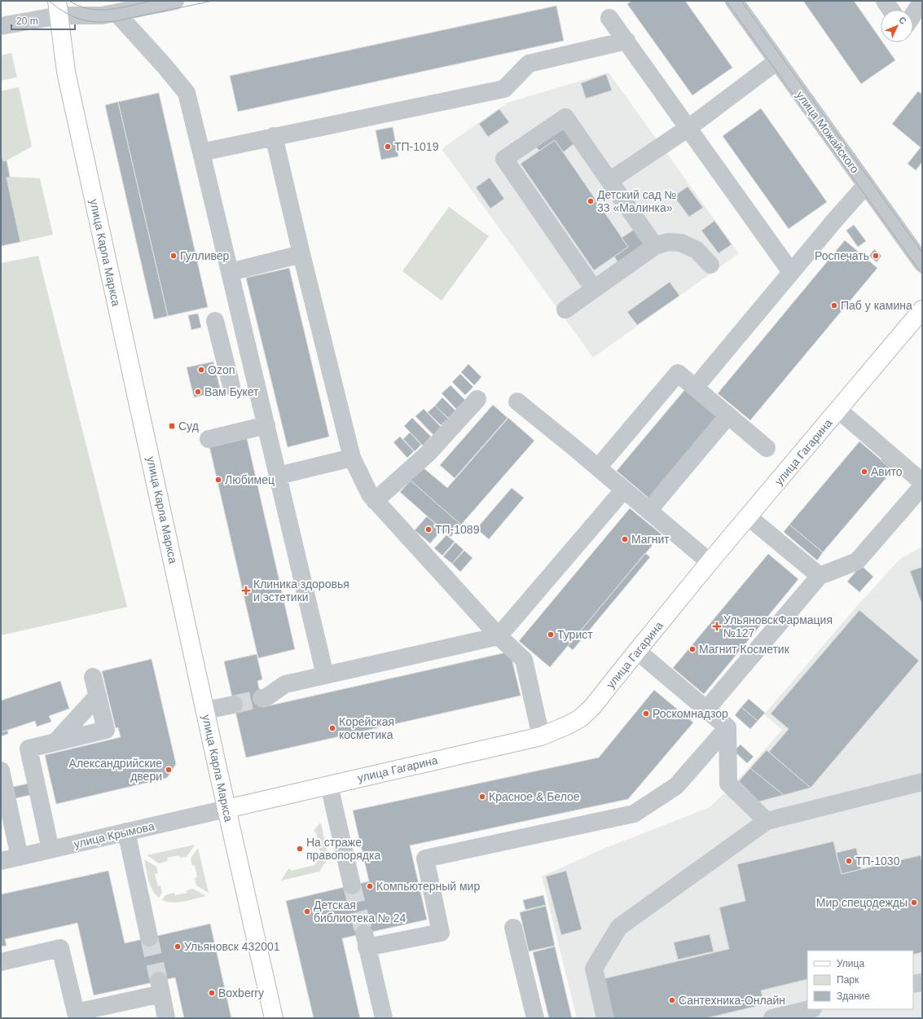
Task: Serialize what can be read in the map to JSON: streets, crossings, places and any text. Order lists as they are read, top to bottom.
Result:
{
  "streets": {
    "main road": ["улица Карла Маркса", "улица Гагарина"],
    "street": ["улица Можайского", "улица Крымова"]
  },
  "crossings": [
    ["улица Карла Маркса", "улица Гагарина"],
    ["улица Карла Маркса", "улица Крымова"],
    ["улица Гагарина", "улица Крымова"]
  ],
  "places": {
    "other": [
      "ТП-1019",
      "Детский сад № 33 «Малинка»",
      "Гулливер",
      "Роспечать",
      "Паб у камина",
      "Ozon",
      "Вам Букет",
      "Авито",
      "Любимец",
      "ТП-1089",
      "Магнит",
      "Турист",
      "Магнит Косметик",
      "Роскомнадзор",
      "Корейская косметика",
      "Александрийские двери",
      "Красное & Белое",
      "На страже правопорядка",
      "ТП-1030",
      "Компьютерный мир",
      "Мир спецодежды",
      "Детская библиотека № 24",
      "Ульяновск 432001",
      "Boxberry",
      "Сантехника-Онлайн"
    ],
    "transit": ["Суд"],
    "health": ["Клиника здоровья и эстетики", "УльяновскФармация №127"]
  },
  "legend": ["Улица", "Парк", "Здание"],
  "scale_bar": "20 m",
  "north": "top right"
}
